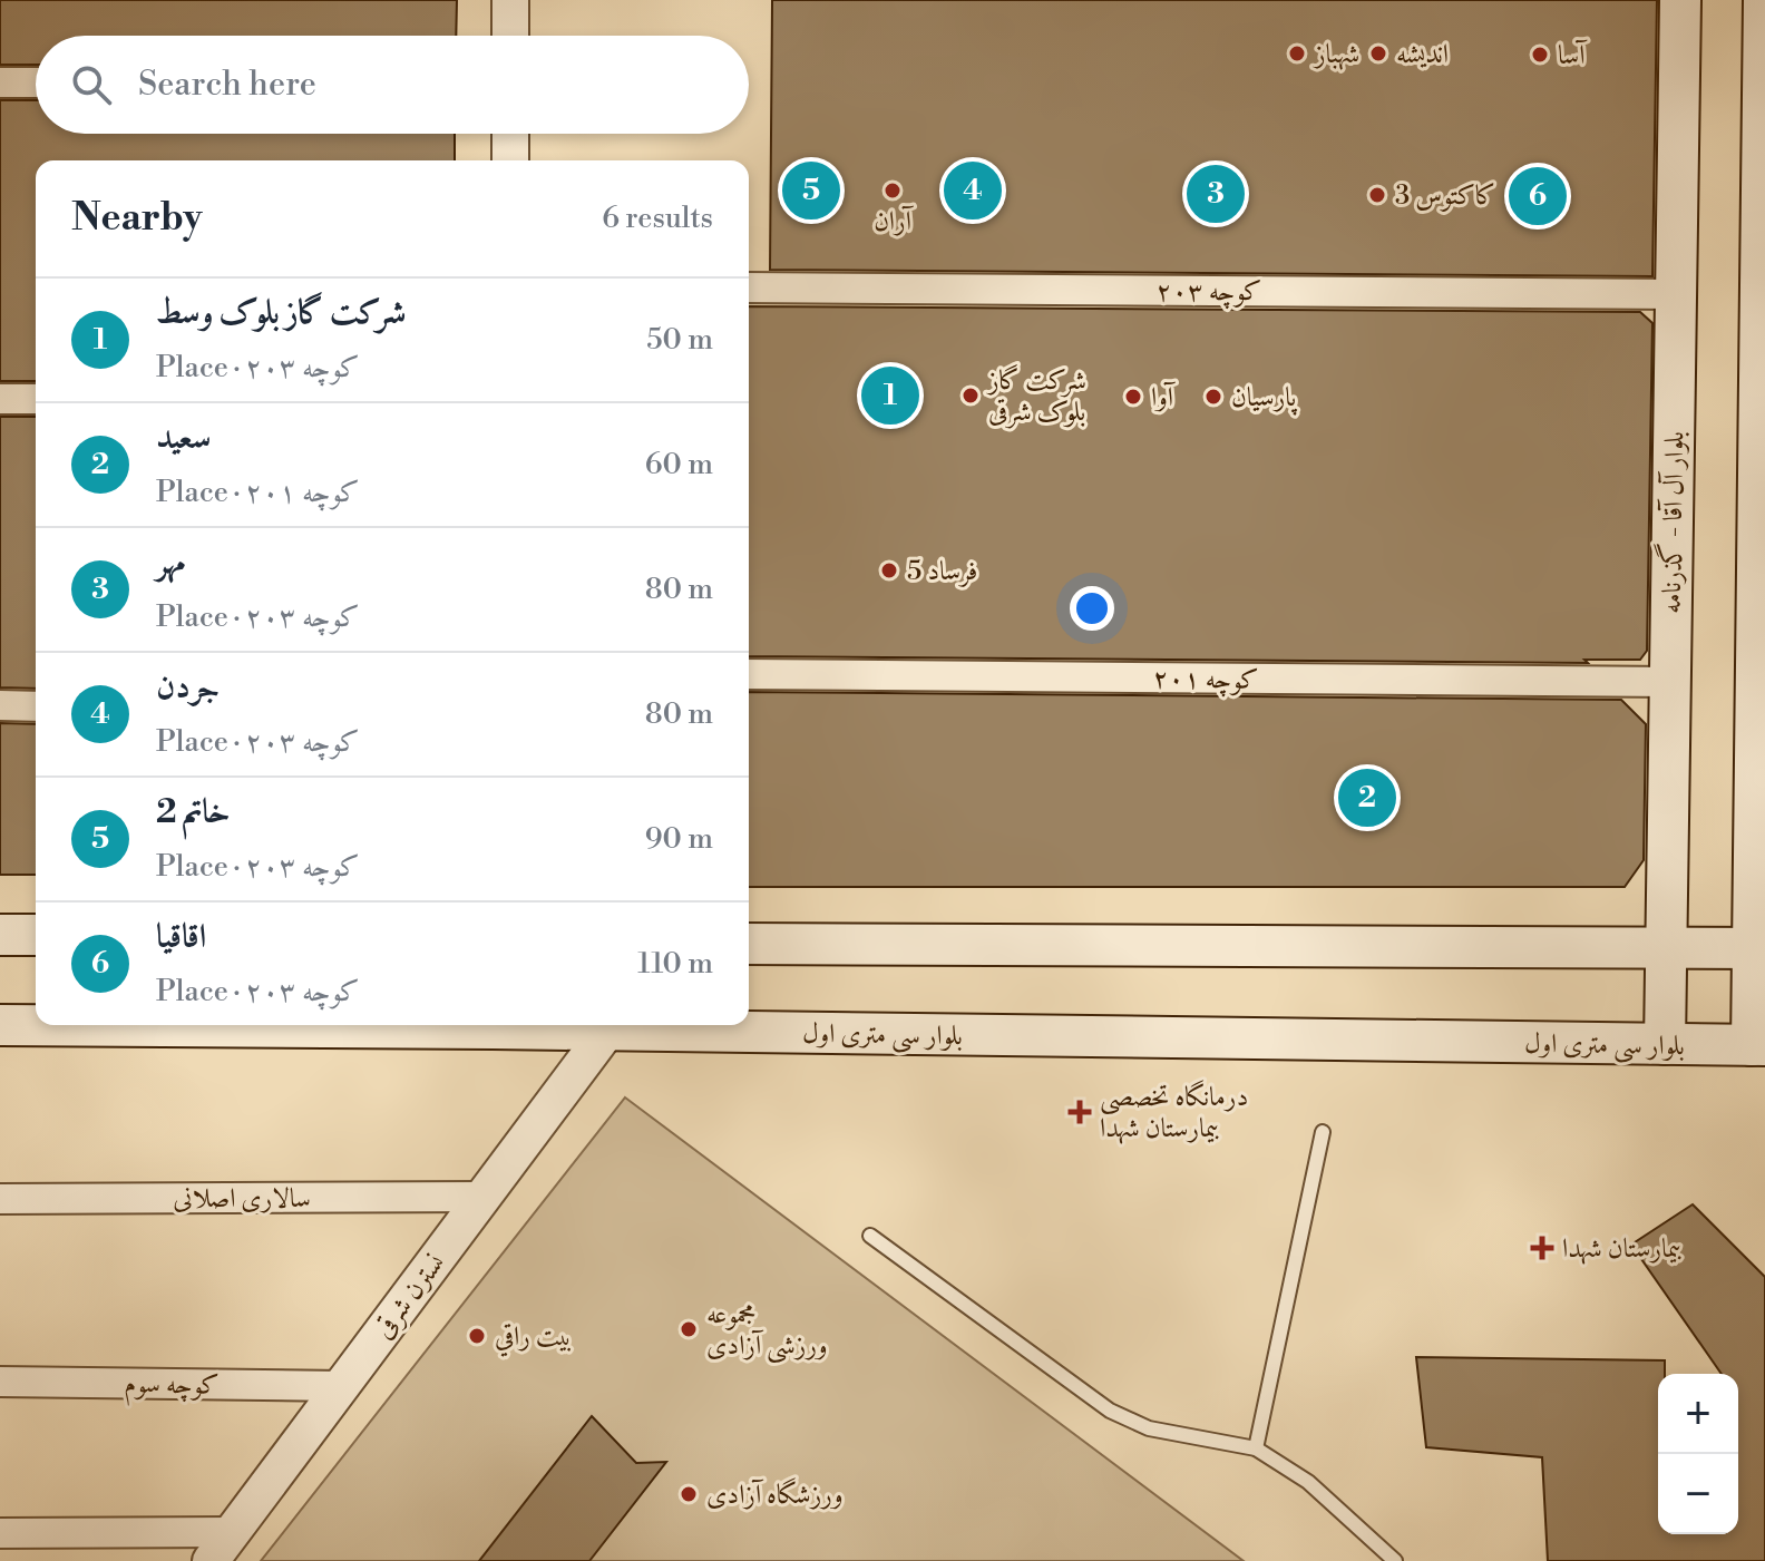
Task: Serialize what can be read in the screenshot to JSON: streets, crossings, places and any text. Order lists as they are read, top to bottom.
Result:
{
  "streets": {
    "main road": ["بلوار آل آقا - گذرنامه", "بلوار سی متری اول"],
    "street": [
      "کوچه ۲۰۳",
      "کوچه ۲۰۱",
      "سالاری اصلانی",
      "نسترن شرقی",
      "کوچه سوم"
    ]
  },
  "crossings": [
    ["کوچه ۲۰۳", "بلوار آل آقا - گذرنامه"],
    ["بلوار آل آقا - گذرنامه", "کوچه ۲۰۱"],
    ["بلوار آل آقا - گذرنامه", "بلوار سی متری اول"],
    ["سالاری اصلانی", "نسترن شرقی"],
    ["نسترن شرقی", "کوچه سوم"]
  ],
  "places": {
    "other": [
      "شهباز",
      "اندیشه",
      "آسا",
      "آران",
      "کاکتوس 3",
      "شرکت گاز بلوک شرقی",
      "آوا",
      "پارسیان",
      "فرساد 5",
      "مجموعه ورزشی آزادی",
      "بيت راقي",
      "ورزشگاه آزادی"
    ],
    "health": ["درمانگاه تخصصی بیمارستان شهدا", "بیمارستان شهدا"]
  },
  "page": {
    "search": "Search here",
    "pins": [
      "4",
      "5",
      "3",
      "6",
      "1",
      "2"
    ],
    "heading": ["Nearby", "6 results"],
    "list": [
      {
        "mark": "1",
        "name": "شرکت گاز بلوک وسط",
        "note": "Place · کوچه ۲۰۳",
        "value": "50 m"
      },
      {
        "mark": "2",
        "name": "سعید",
        "note": "Place · کوچه ۲۰۱",
        "value": "60 m"
      },
      {
        "mark": "3",
        "name": "مهر",
        "note": "Place · کوچه ۲۰۳",
        "value": "80 m"
      },
      {
        "mark": "4",
        "name": "جردن",
        "note": "Place · کوچه ۲۰۳",
        "value": "80 m"
      },
      {
        "mark": "5",
        "name": "خاتم 2",
        "note": "Place · کوچه ۲۰۳",
        "value": "90 m"
      },
      {
        "mark": "6",
        "name": "اقاقیا",
        "note": "Place · کوچه ۲۰۳",
        "value": "110 m"
      }
    ],
    "map_buttons": ["+", "−"]
  }
}
